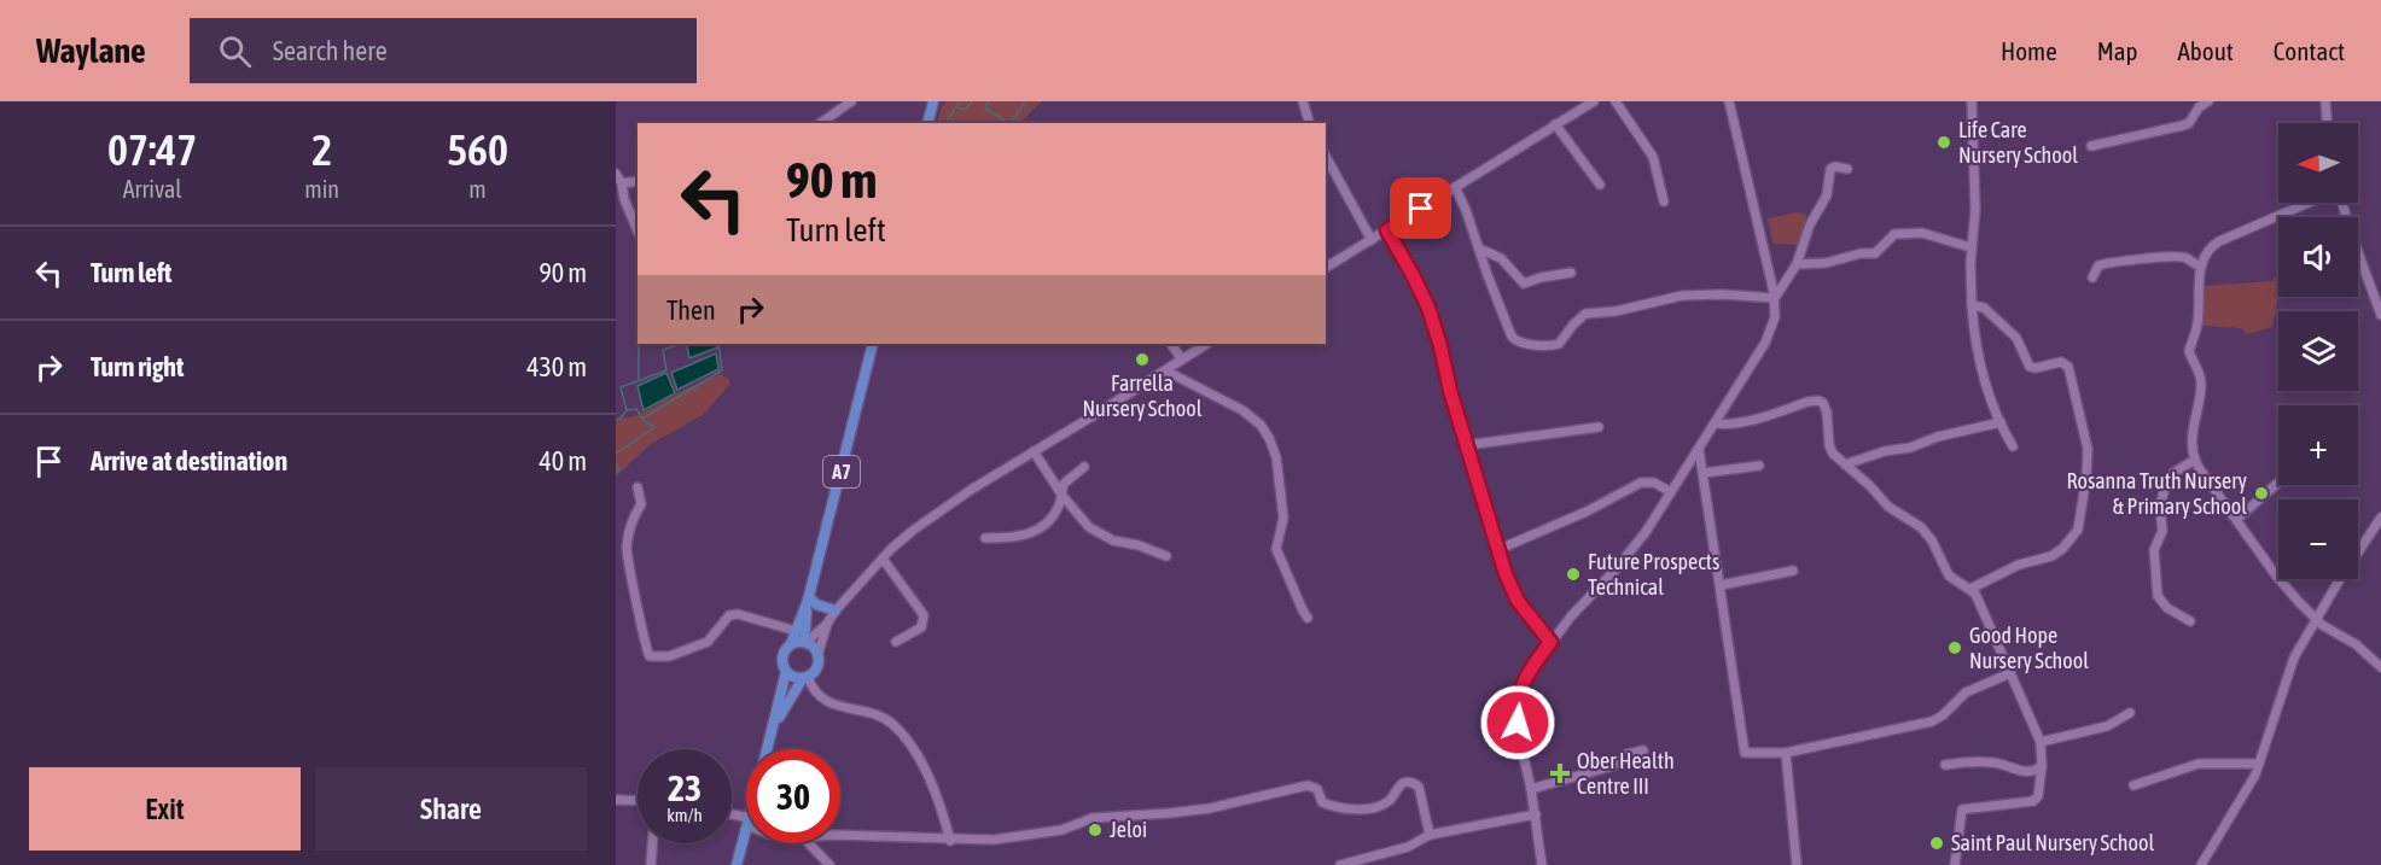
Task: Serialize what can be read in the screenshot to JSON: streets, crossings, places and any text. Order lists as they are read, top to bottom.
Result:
{
  "streets": {
    "main road": ["A7"]
  },
  "places": {
    "other": [
      "Life Care Nursery School",
      "Farrella Nursery School",
      "Rosanna Truth Nursery & Primary School",
      "Future Prospects Technical",
      "Good Hope Nursery School",
      "Jeloi",
      "Saint Paul Nursery School"
    ],
    "health": ["Ober Health Centre III"]
  },
  "north": "left",
  "page": {
    "header": "Waylane",
    "search": "Search here",
    "nav": [
      "Home",
      "Map",
      "About",
      "Contact"
    ],
    "eta": [
      "07:47",
      "Arrival",
      "2",
      "min",
      "560",
      "m"
    ],
    "map_buttons": ["+", "−"],
    "turn": ["90 m", "Turn left"],
    "list": [
      {
        "name": "Turn left",
        "value": "90 m"
      },
      {
        "name": "Turn right",
        "value": "430 m"
      },
      {
        "name": "Arrive at destination",
        "value": "40 m"
      }
    ],
    "then": "Then",
    "speed": "23 km/h",
    "limit": "30",
    "buttons": ["Exit", "Share"]
  }
}
